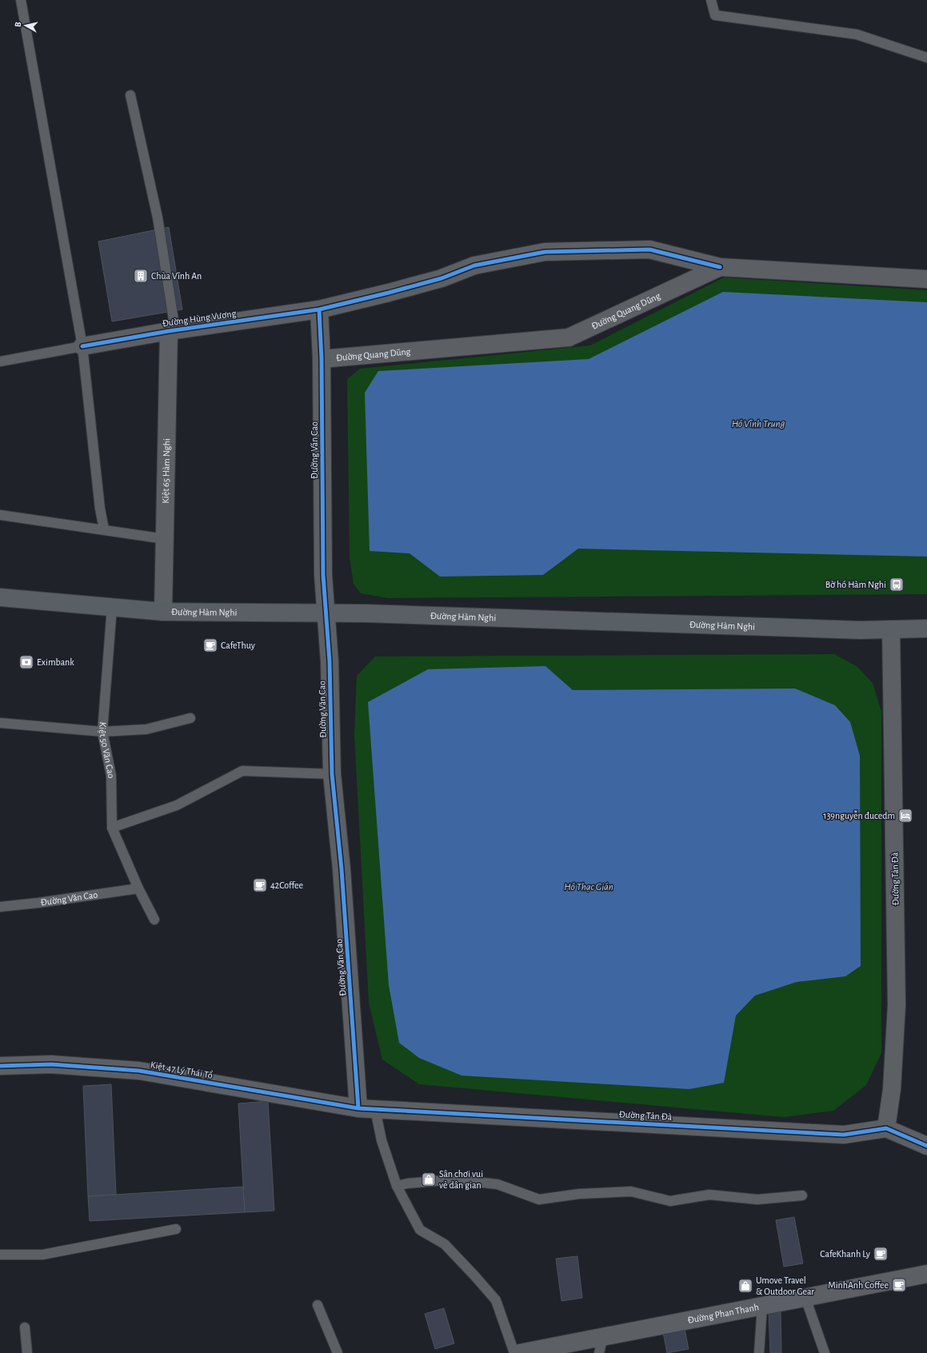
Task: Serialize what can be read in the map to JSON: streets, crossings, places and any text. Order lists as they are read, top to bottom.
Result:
{
  "streets": {
    "main road": ["Đường Hàm Nghi"],
    "street": [
      "Đường Quang Dũng",
      "Đường Hùng Vương",
      "Đường Văn Cao",
      "Kiệt 65 Hàm Nghi",
      "Đường Tản Đà",
      "Kiệt 47 Lý Thái Tổ",
      "Đường Phan Thanh"
    ],
    "lane": ["Kiệt 50 Văn Cao"]
  },
  "crossings": [
    ["Đường Quang Dũng", "Đường Hùng Vương"],
    ["Đường Quang Dũng", "Đường Văn Cao"],
    ["Đường Hùng Vương", "Đường Văn Cao"],
    ["Đường Hùng Vương", "Kiệt 65 Hàm Nghi"],
    ["Đường Văn Cao", "Đường Hàm Nghi"],
    ["Đường Văn Cao", "Kiệt 50 Văn Cao"],
    ["Đường Văn Cao", "Đường Tản Đà"],
    ["Đường Văn Cao", "Kiệt 47 Lý Thái Tổ"],
    ["Kiệt 65 Hàm Nghi", "Đường Hàm Nghi"],
    ["Đường Hàm Nghi", "Kiệt 50 Văn Cao"],
    ["Đường Hàm Nghi", "Đường Tản Đà"],
    ["Đường Tản Đà", "Kiệt 47 Lý Thái Tổ"]
  ],
  "water": ["Hồ Vĩnh Trung", "Hồ Thạc Gián"],
  "places": {
    "building": ["Chùa Vĩnh An"],
    "bus stop": ["Bờ hồ Hàm Nghi"],
    "cafe": [
      "CafeThuy",
      "42Coffee",
      "CafeKhanh Ly",
      "MinhAnh Coffee"
    ],
    "bank": ["Eximbank"],
    "hotel": ["139nguyễn đucedm"],
    "shop": ["Sân chơi vui vẻ dân gian", "Umove Travel & Outdoor Gear"]
  },
  "north": "left"
}
